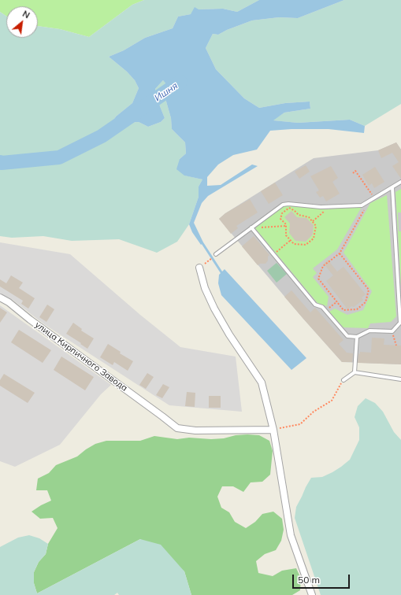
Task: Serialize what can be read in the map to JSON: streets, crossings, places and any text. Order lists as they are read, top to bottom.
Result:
{
  "streets": {
    "street": ["улица Кирпичного Завода"]
  },
  "water": ["Ишня"],
  "scale_bar": "50 m",
  "north": "top right"
}
